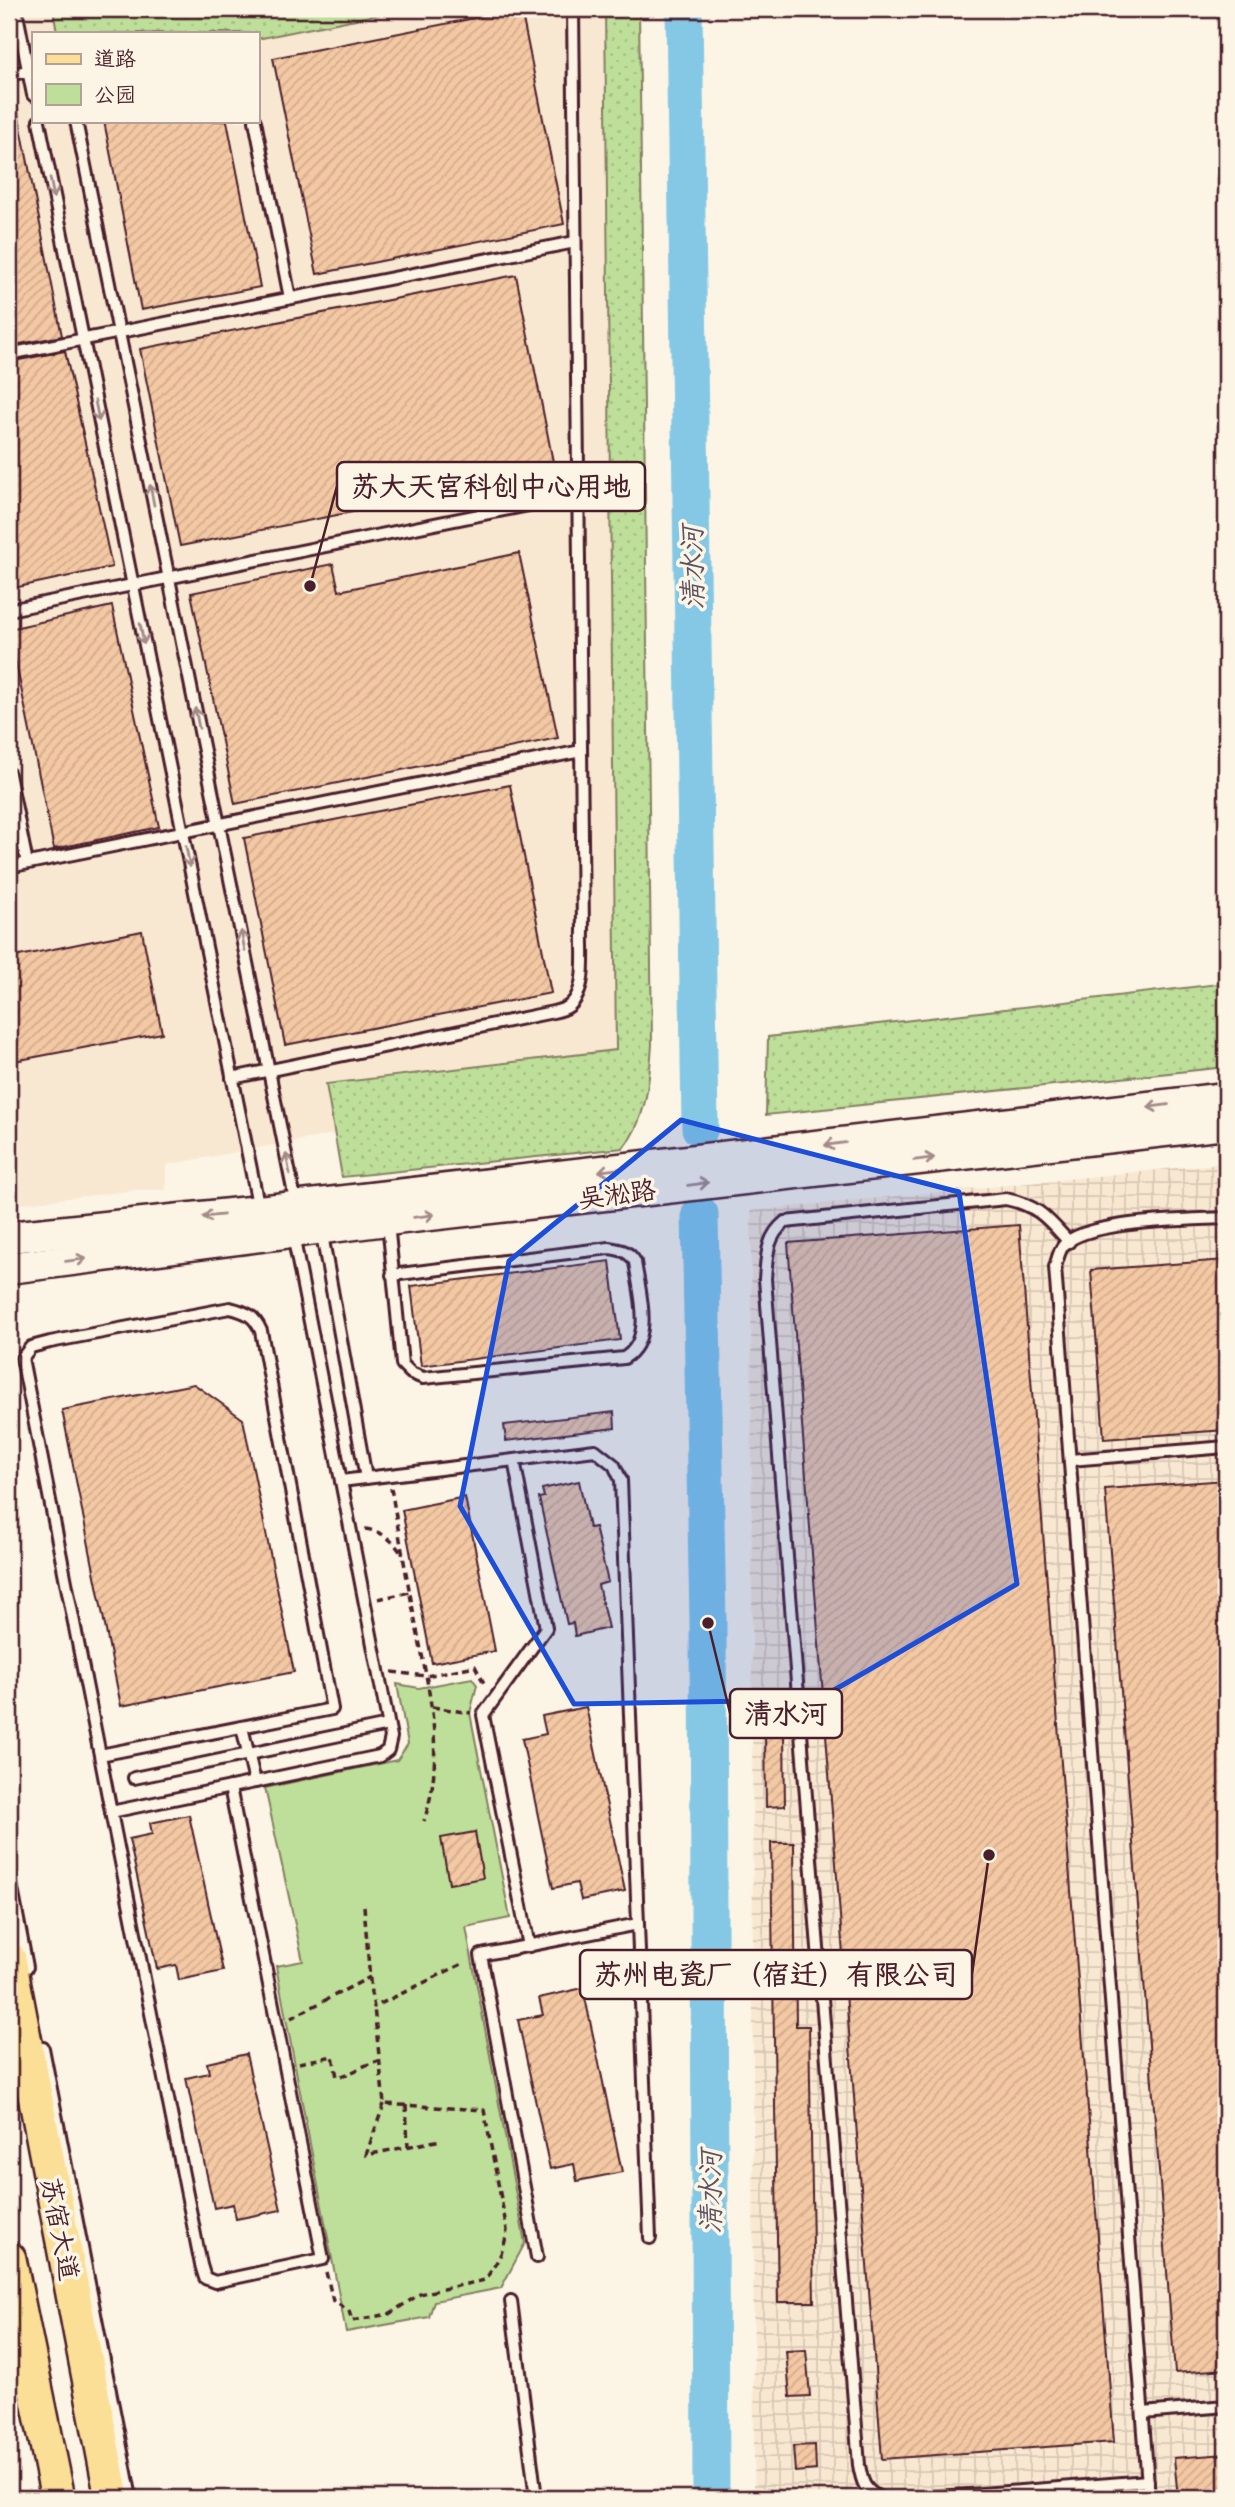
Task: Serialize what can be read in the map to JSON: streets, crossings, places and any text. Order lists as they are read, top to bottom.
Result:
{
  "streets": {
    "main road": ["吴淞路", "苏宿大道"]
  },
  "water": ["清水河"],
  "places": ["苏大天宫科创中心用地", "清水河", "苏州电瓷厂（宿迁）有限公司"],
  "legend": ["道路", "公园"]
}
